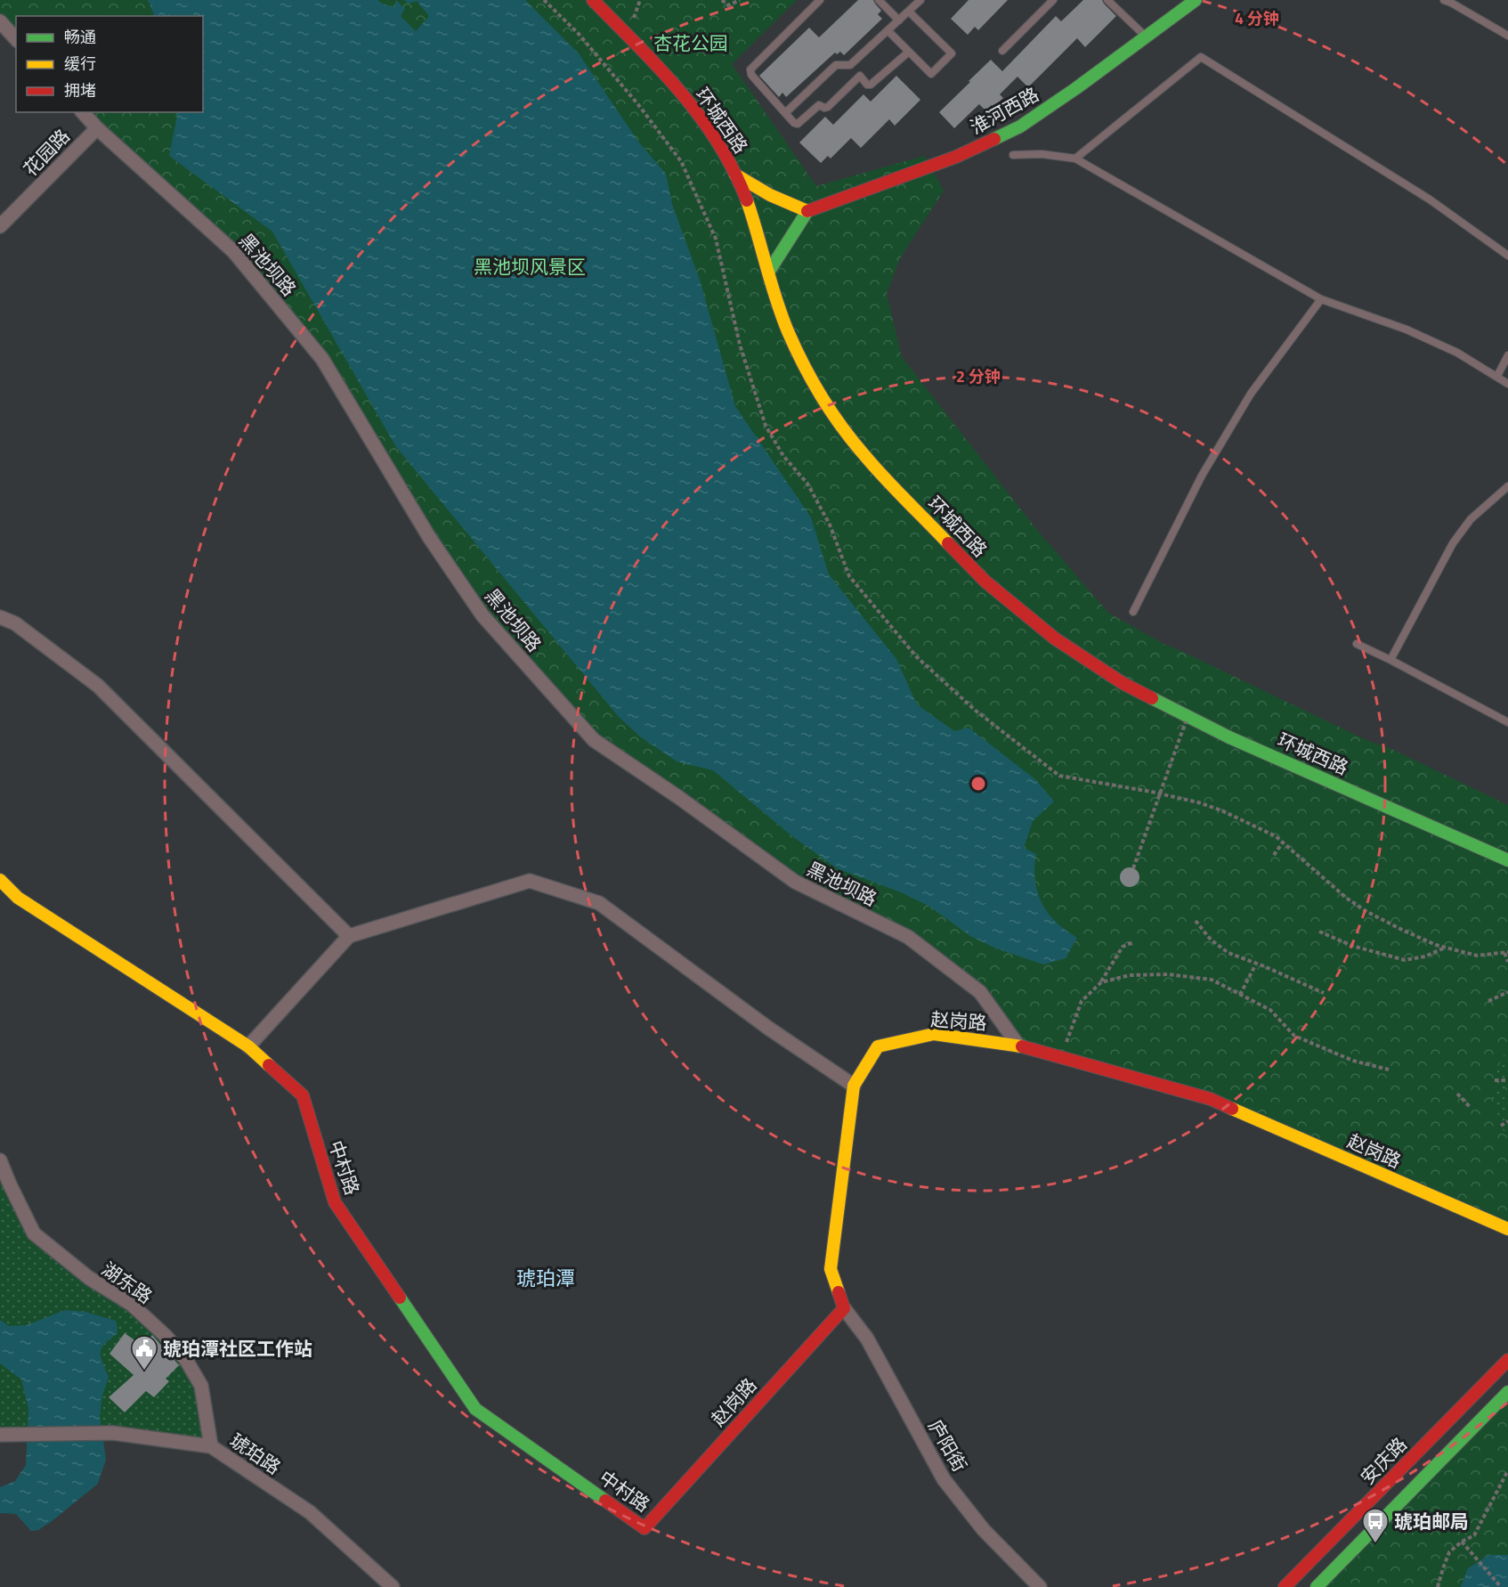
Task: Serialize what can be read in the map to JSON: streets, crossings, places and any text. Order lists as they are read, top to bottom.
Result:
{
  "streets": {
    "street": [
      "淮河西路",
      "环城西路",
      "花园路",
      "黑池坝路",
      "赵岗路",
      "中村路",
      "湖东路",
      "庐阳街",
      "琥珀路",
      "安庆路"
    ]
  },
  "crossings": [
    ["花园路", "黑池坝路"],
    ["黑池坝路", "赵岗路"],
    ["赵岗路", "中村路"],
    ["赵岗路", "庐阳街"],
    ["湖东路", "琥珀路"]
  ],
  "districts": ["琥珀潭"],
  "parks": ["杏花公园", "黑池坝风景区"],
  "places": {
    "public building": ["琥珀潭社区工作站"],
    "bus stop": ["琥珀邮局"]
  },
  "legend": ["畅通", "缓行", "拥堵"],
  "rings": ["4 分钟", "2 分钟"]
}
